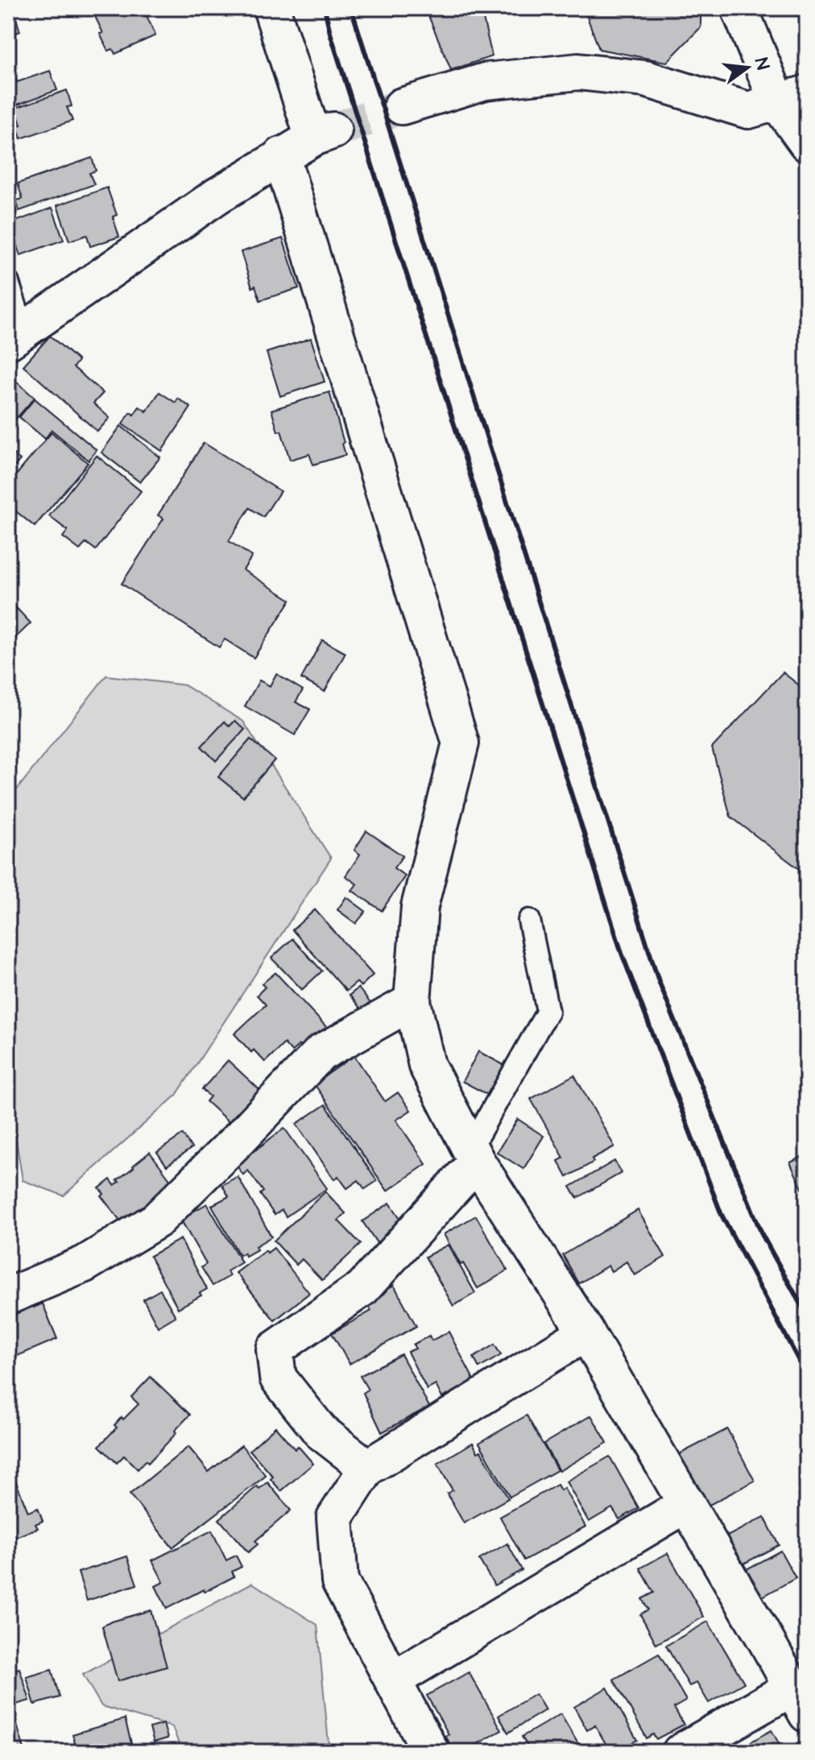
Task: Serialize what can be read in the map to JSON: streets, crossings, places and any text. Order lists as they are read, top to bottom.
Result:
{
  "north": "right"
}
